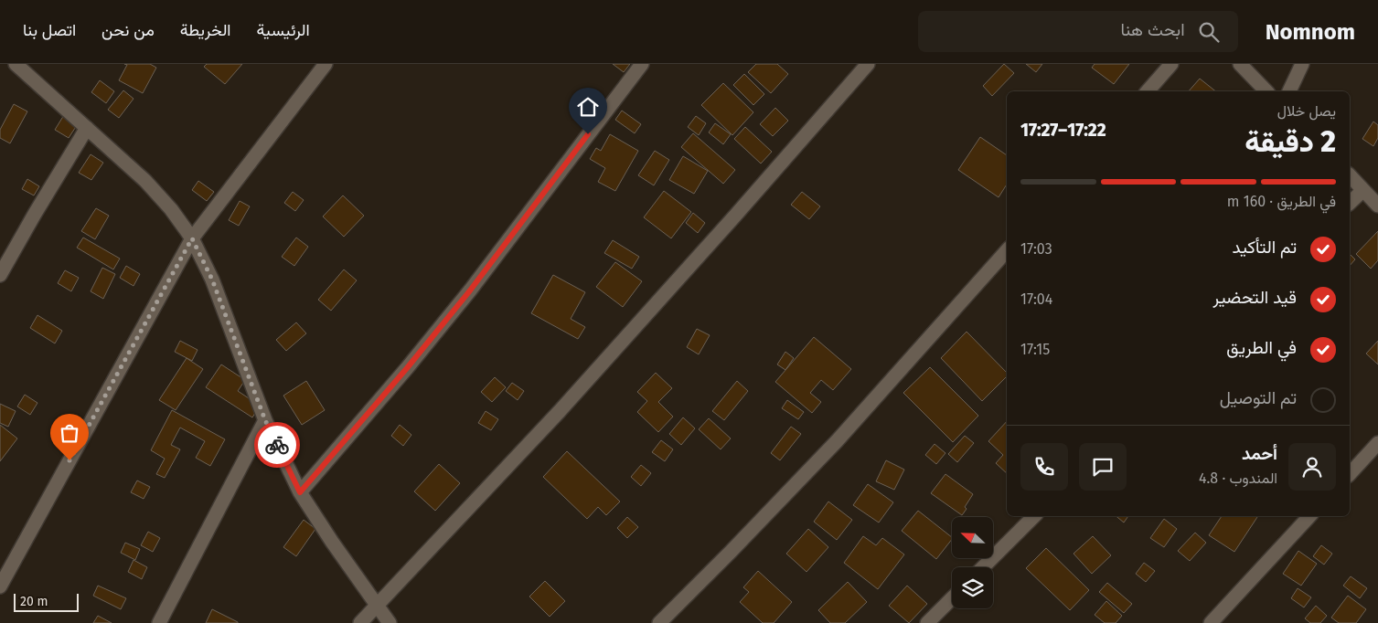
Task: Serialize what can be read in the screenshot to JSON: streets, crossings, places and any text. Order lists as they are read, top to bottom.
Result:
{
  "scale_bar": "20 m",
  "north": "top left",
  "page": {
    "header": "Nomnom",
    "search": "ابحث هنا",
    "nav": [
      "الرئيسية",
      "الخريطة",
      "من نحن",
      "اتصل بنا"
    ],
    "heading": ["2 دقيقة", "يصل خلال", "17:22–17:27"],
    "panel": ["أحمد", "المندوب · 4.8"],
    "bar": "في الطريق · 160 m",
    "list": [
      ["تم التأكيد", "17:03"],
      ["قيد التحضير", "17:04"],
      ["في الطريق", "17:15"],
      "تم التوصيل"
    ],
    "scale": "20 m"
  }
}
